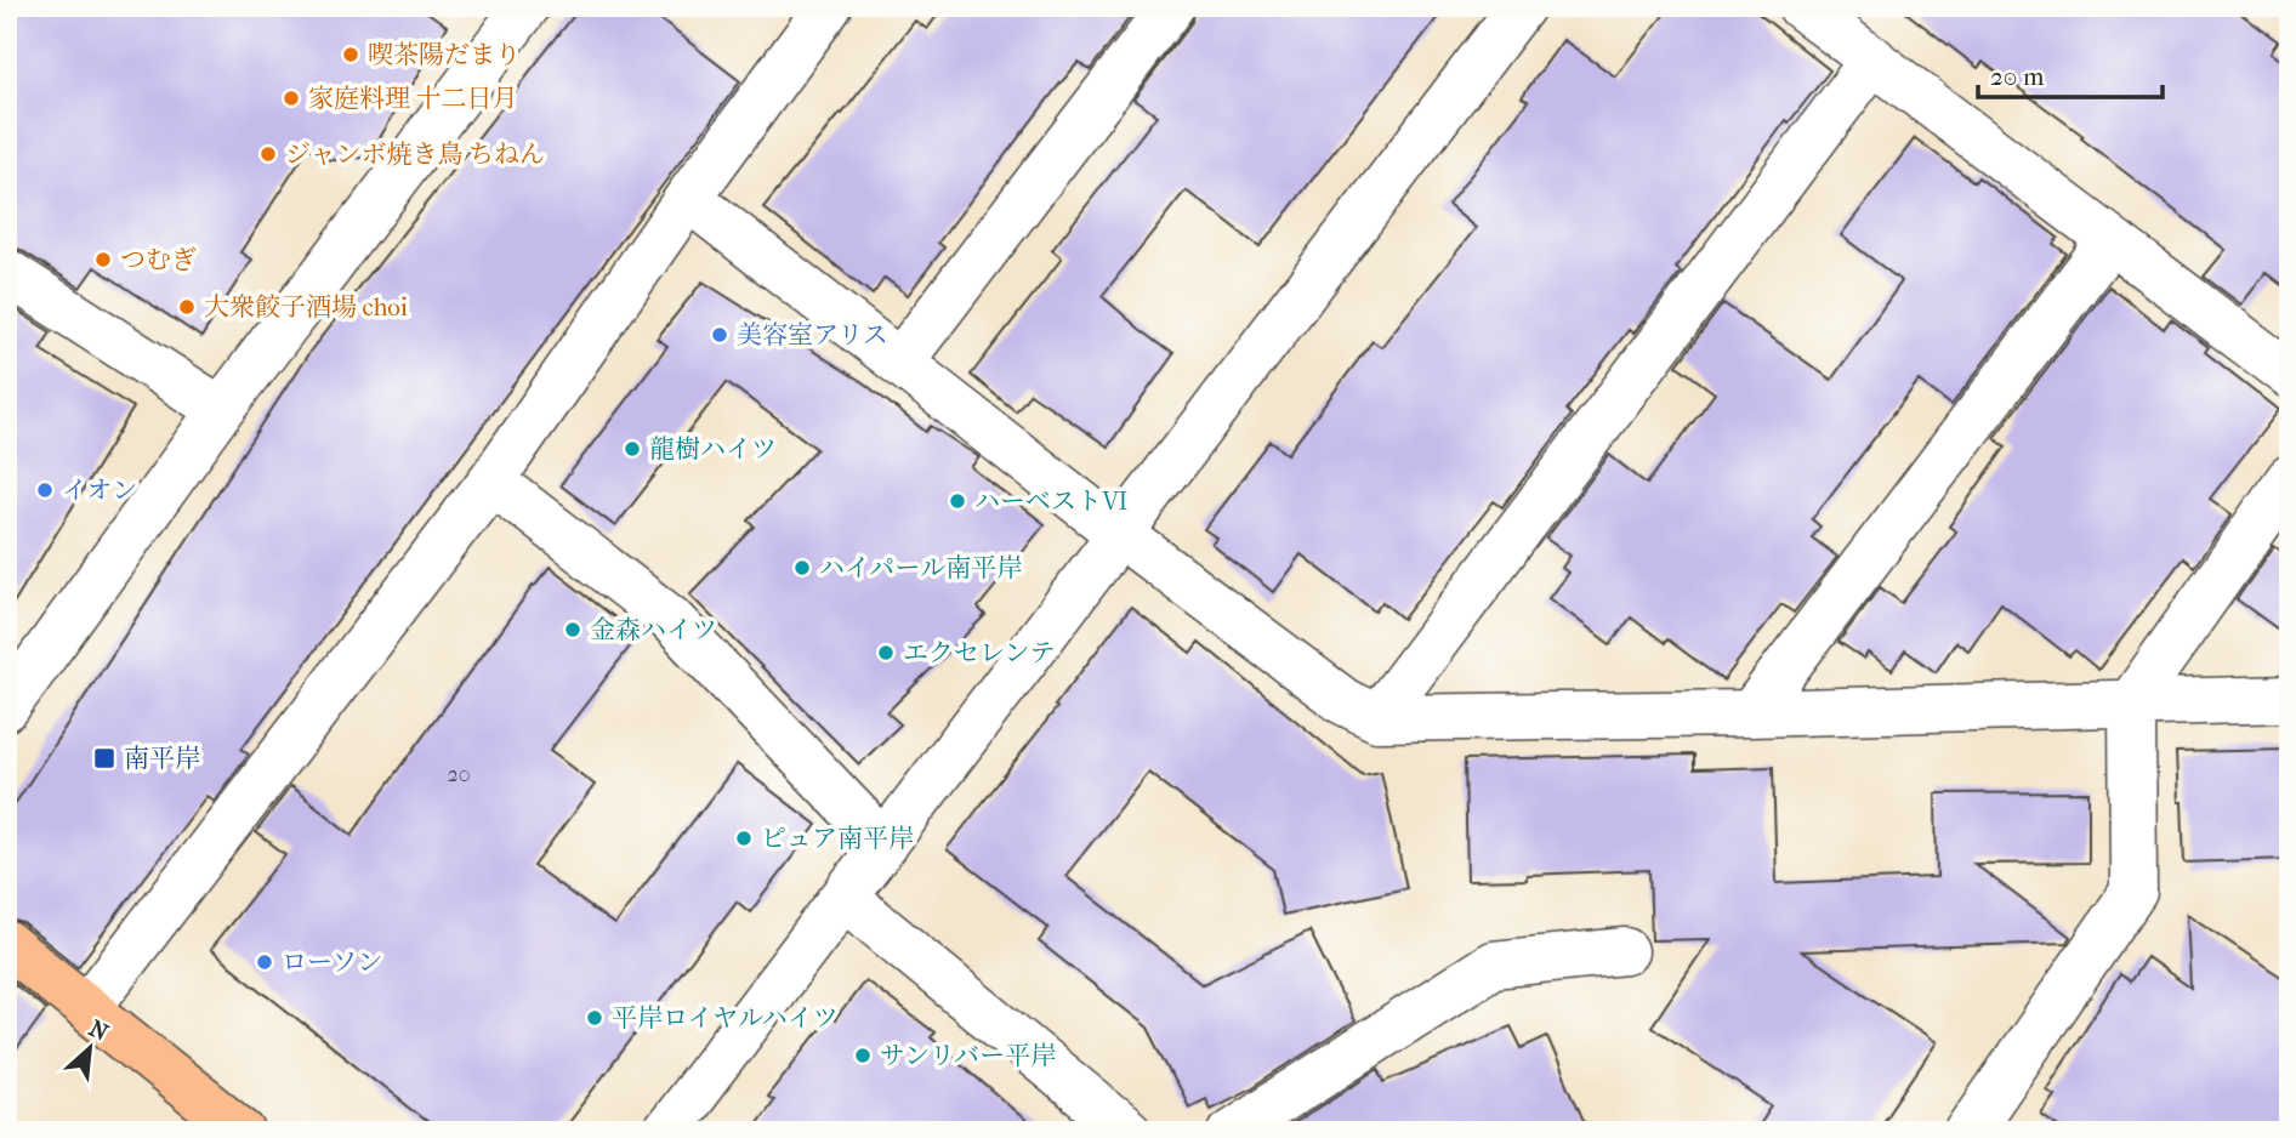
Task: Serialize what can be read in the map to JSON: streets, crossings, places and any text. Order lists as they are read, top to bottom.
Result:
{
  "places": {
    "other": [
      "喫茶陽だまり",
      "家庭料理 十二日月",
      "ジャンボ焼き鳥 ちねん",
      "つむぎ",
      "大衆餃子酒場 choi",
      "美容室アリス",
      "龍樹ハイツ",
      "イオン",
      "ハーベストⅥ",
      "ハイパール南平岸",
      "金森ハイツ",
      "エクセレンテ",
      "ピュア南平岸",
      "ローソン",
      "平岸ロイヤルハイツ",
      "サンリバー平岸"
    ],
    "transit": ["南平岸"]
  },
  "house_numbers": ["20"],
  "scale_bar": "20 m",
  "north": "top right"
}
